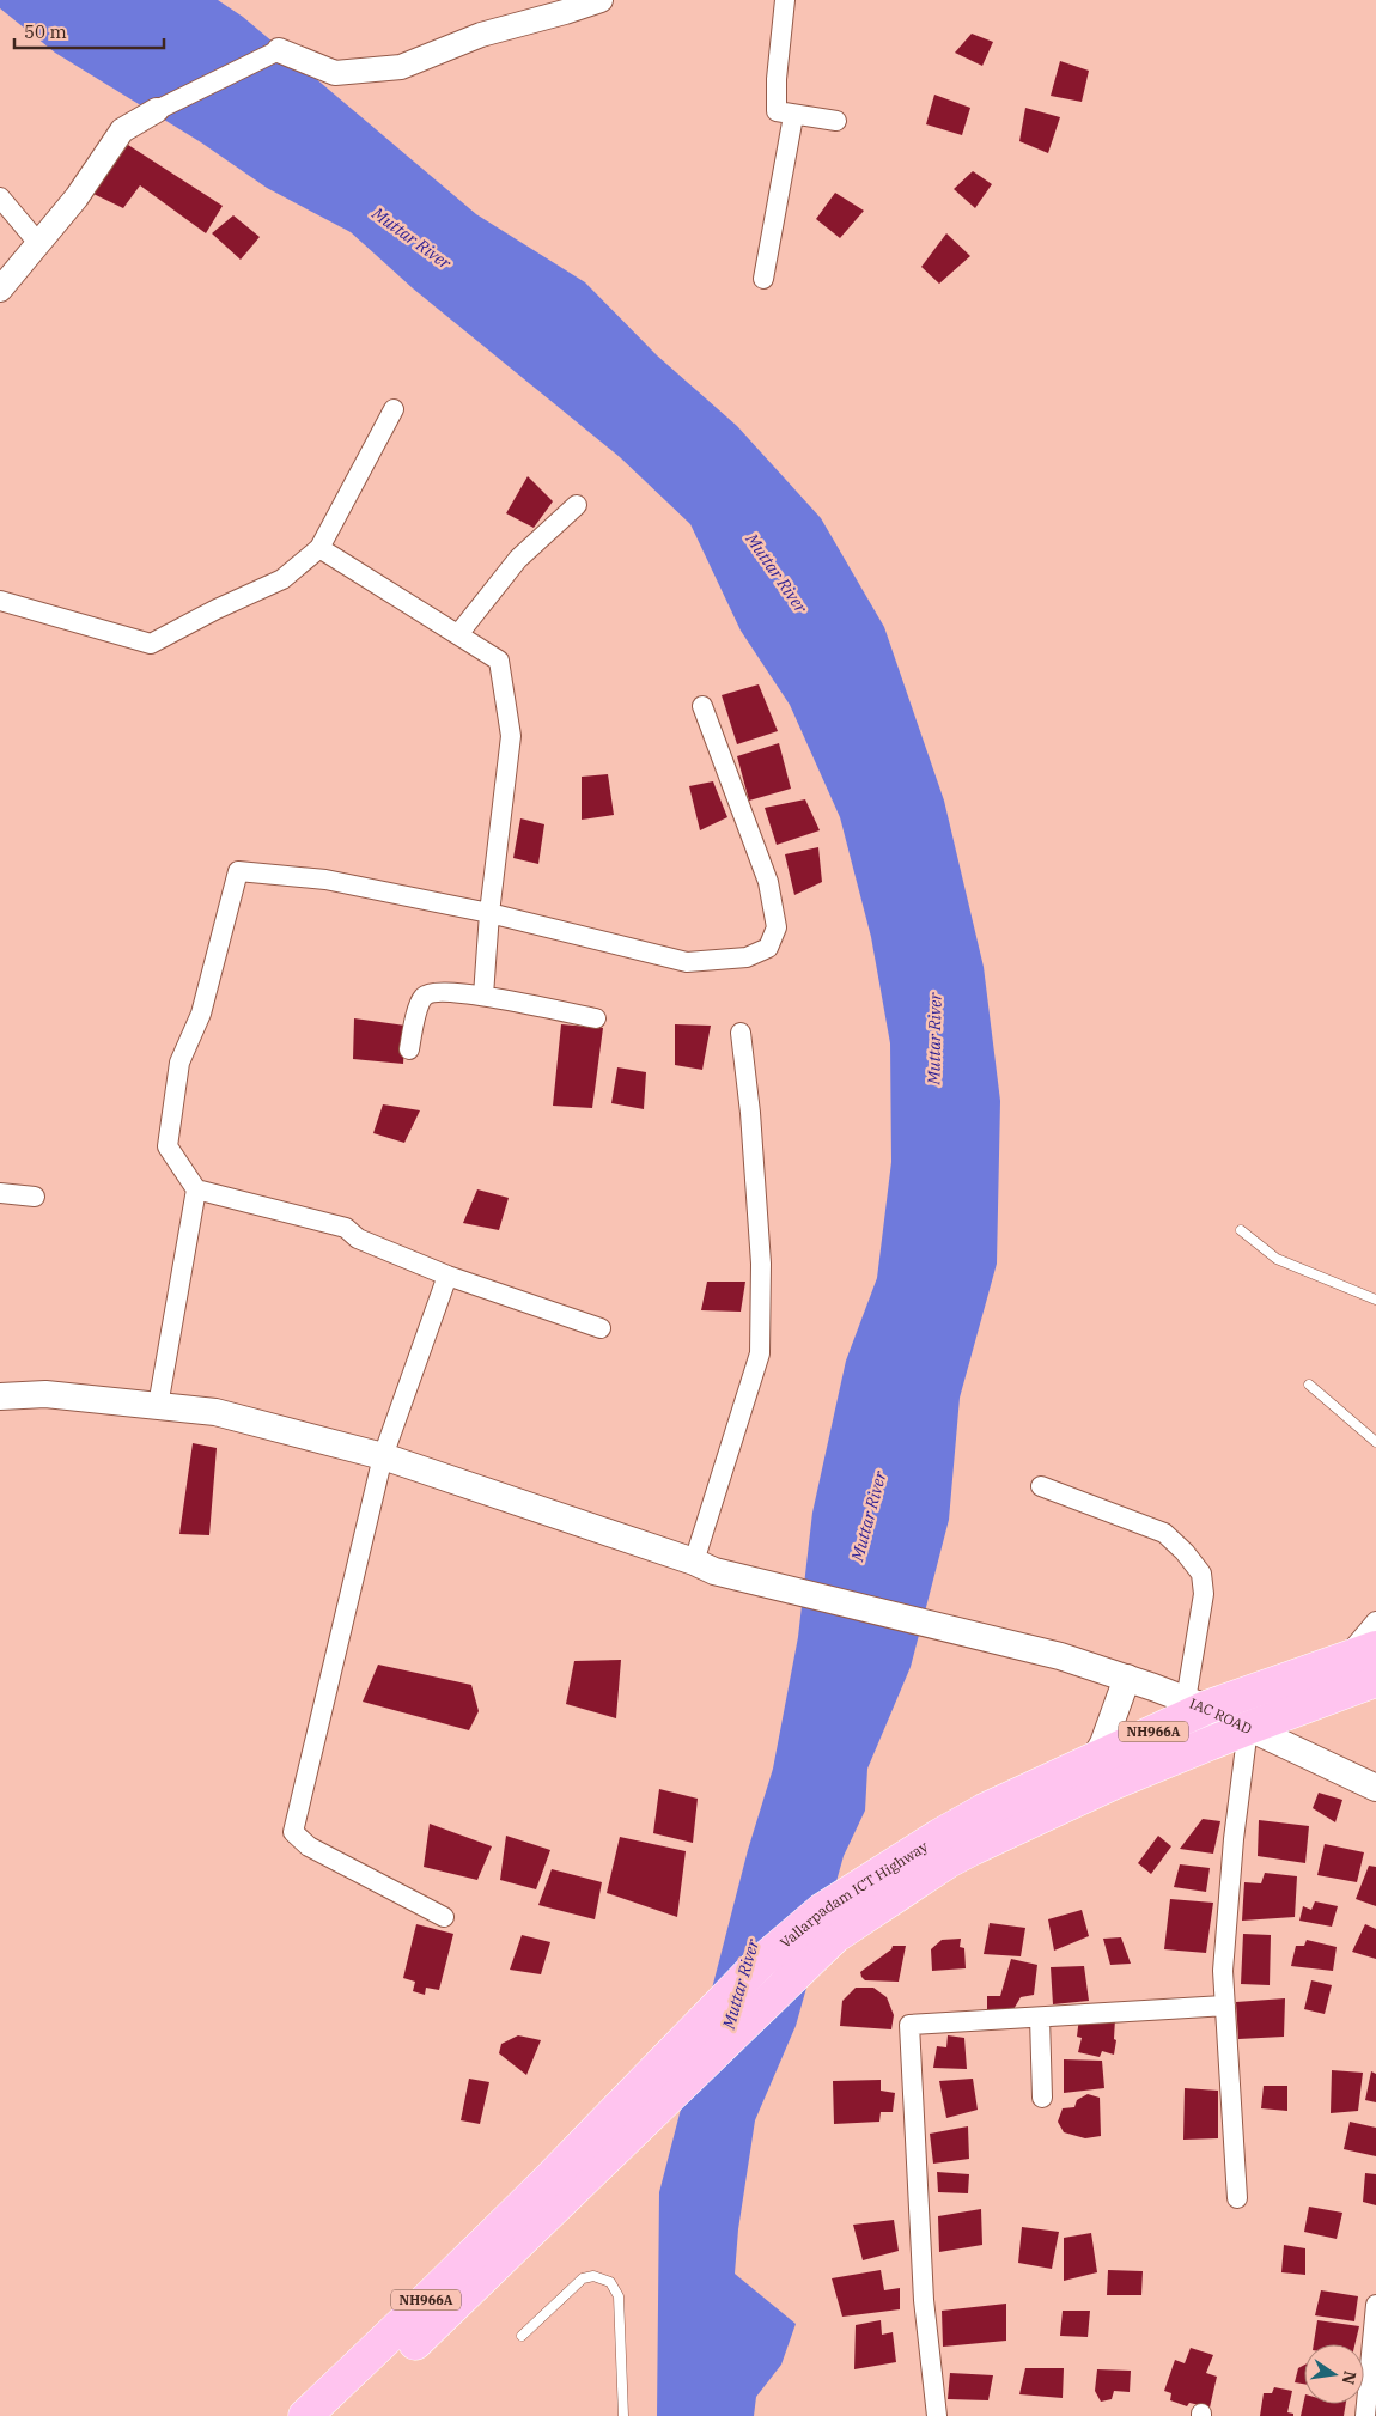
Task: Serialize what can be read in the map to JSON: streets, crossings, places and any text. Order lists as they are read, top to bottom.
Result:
{
  "streets": {
    "highway": ["NH966A", "Vallarpadam ICT Highway"],
    "main road": ["IAC ROAD"]
  },
  "crossings": [
    ["IAC ROAD", "Vallarpadam ICT Highway"]
  ],
  "water": ["Muttar River"],
  "scale_bar": "50 m",
  "north": "right"
}
